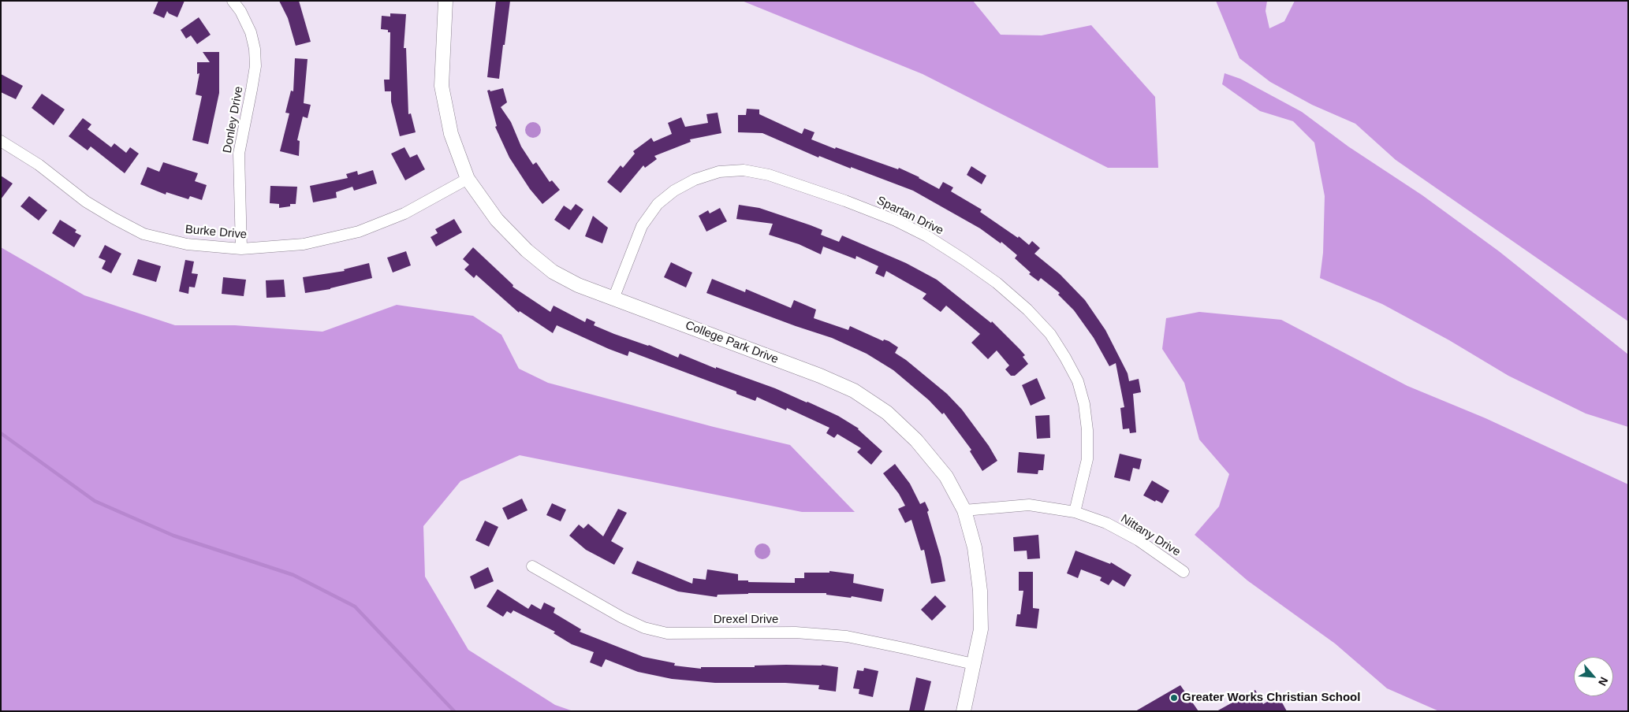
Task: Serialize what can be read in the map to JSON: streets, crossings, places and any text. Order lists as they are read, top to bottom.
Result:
{
  "streets": {
    "street": [
      "Donley Drive",
      "Spartan Drive",
      "Burke Drive",
      "College Park Drive",
      "Nittany Drive",
      "Drexel Drive"
    ]
  },
  "crossings": [
    ["Donley Drive", "Burke Drive"],
    ["Spartan Drive", "College Park Drive"],
    ["Spartan Drive", "Nittany Drive"],
    ["Burke Drive", "College Park Drive"],
    ["College Park Drive", "Nittany Drive"],
    ["College Park Drive", "Drexel Drive"]
  ],
  "places": ["Greater Works Christian School"],
  "north": "bottom right"
}
